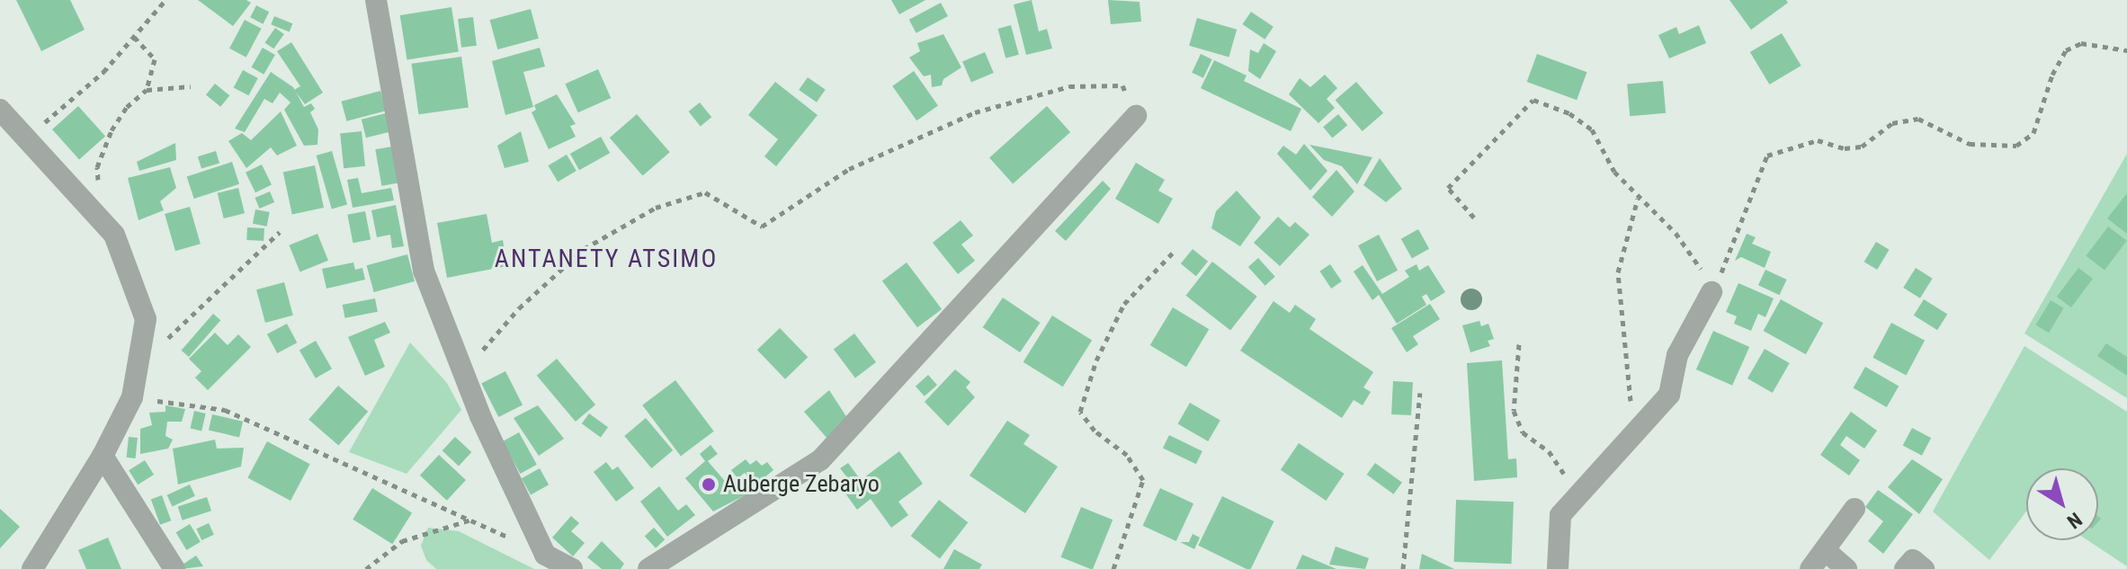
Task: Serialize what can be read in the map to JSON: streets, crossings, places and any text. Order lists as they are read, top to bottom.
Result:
{
  "districts": ["ANTANETY ATSIMO"],
  "places": ["Auberge Zebaryo"],
  "north": "bottom right"
}
